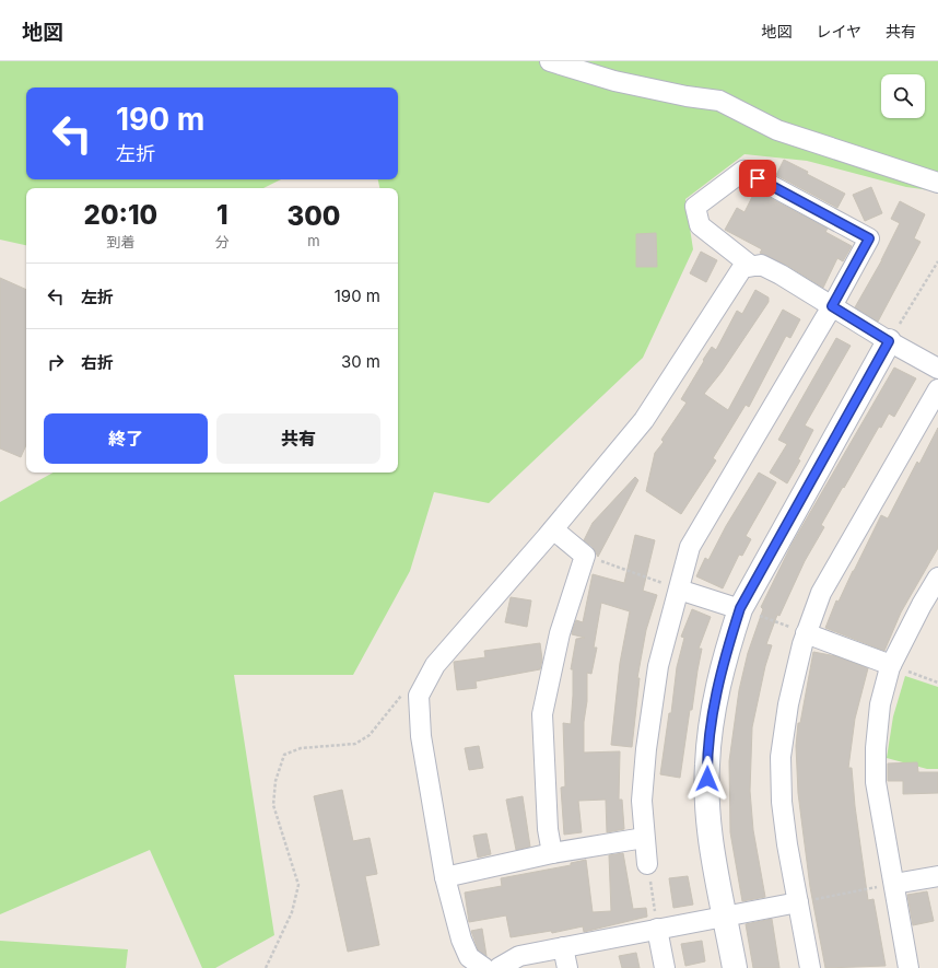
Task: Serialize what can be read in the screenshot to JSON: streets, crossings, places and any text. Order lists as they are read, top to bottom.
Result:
{
  "page": {
    "header": "地図",
    "nav": ["地図", "レイヤ", "共有"],
    "turn": ["190 m", "左折"],
    "eta": [
      "20:10",
      "到着",
      "1",
      "分",
      "300",
      "m"
    ],
    "list": [
      {
        "name": "左折",
        "value": "190 m"
      },
      {
        "name": "右折",
        "value": "30 m"
      }
    ],
    "buttons": ["終了", "共有"]
  }
}
